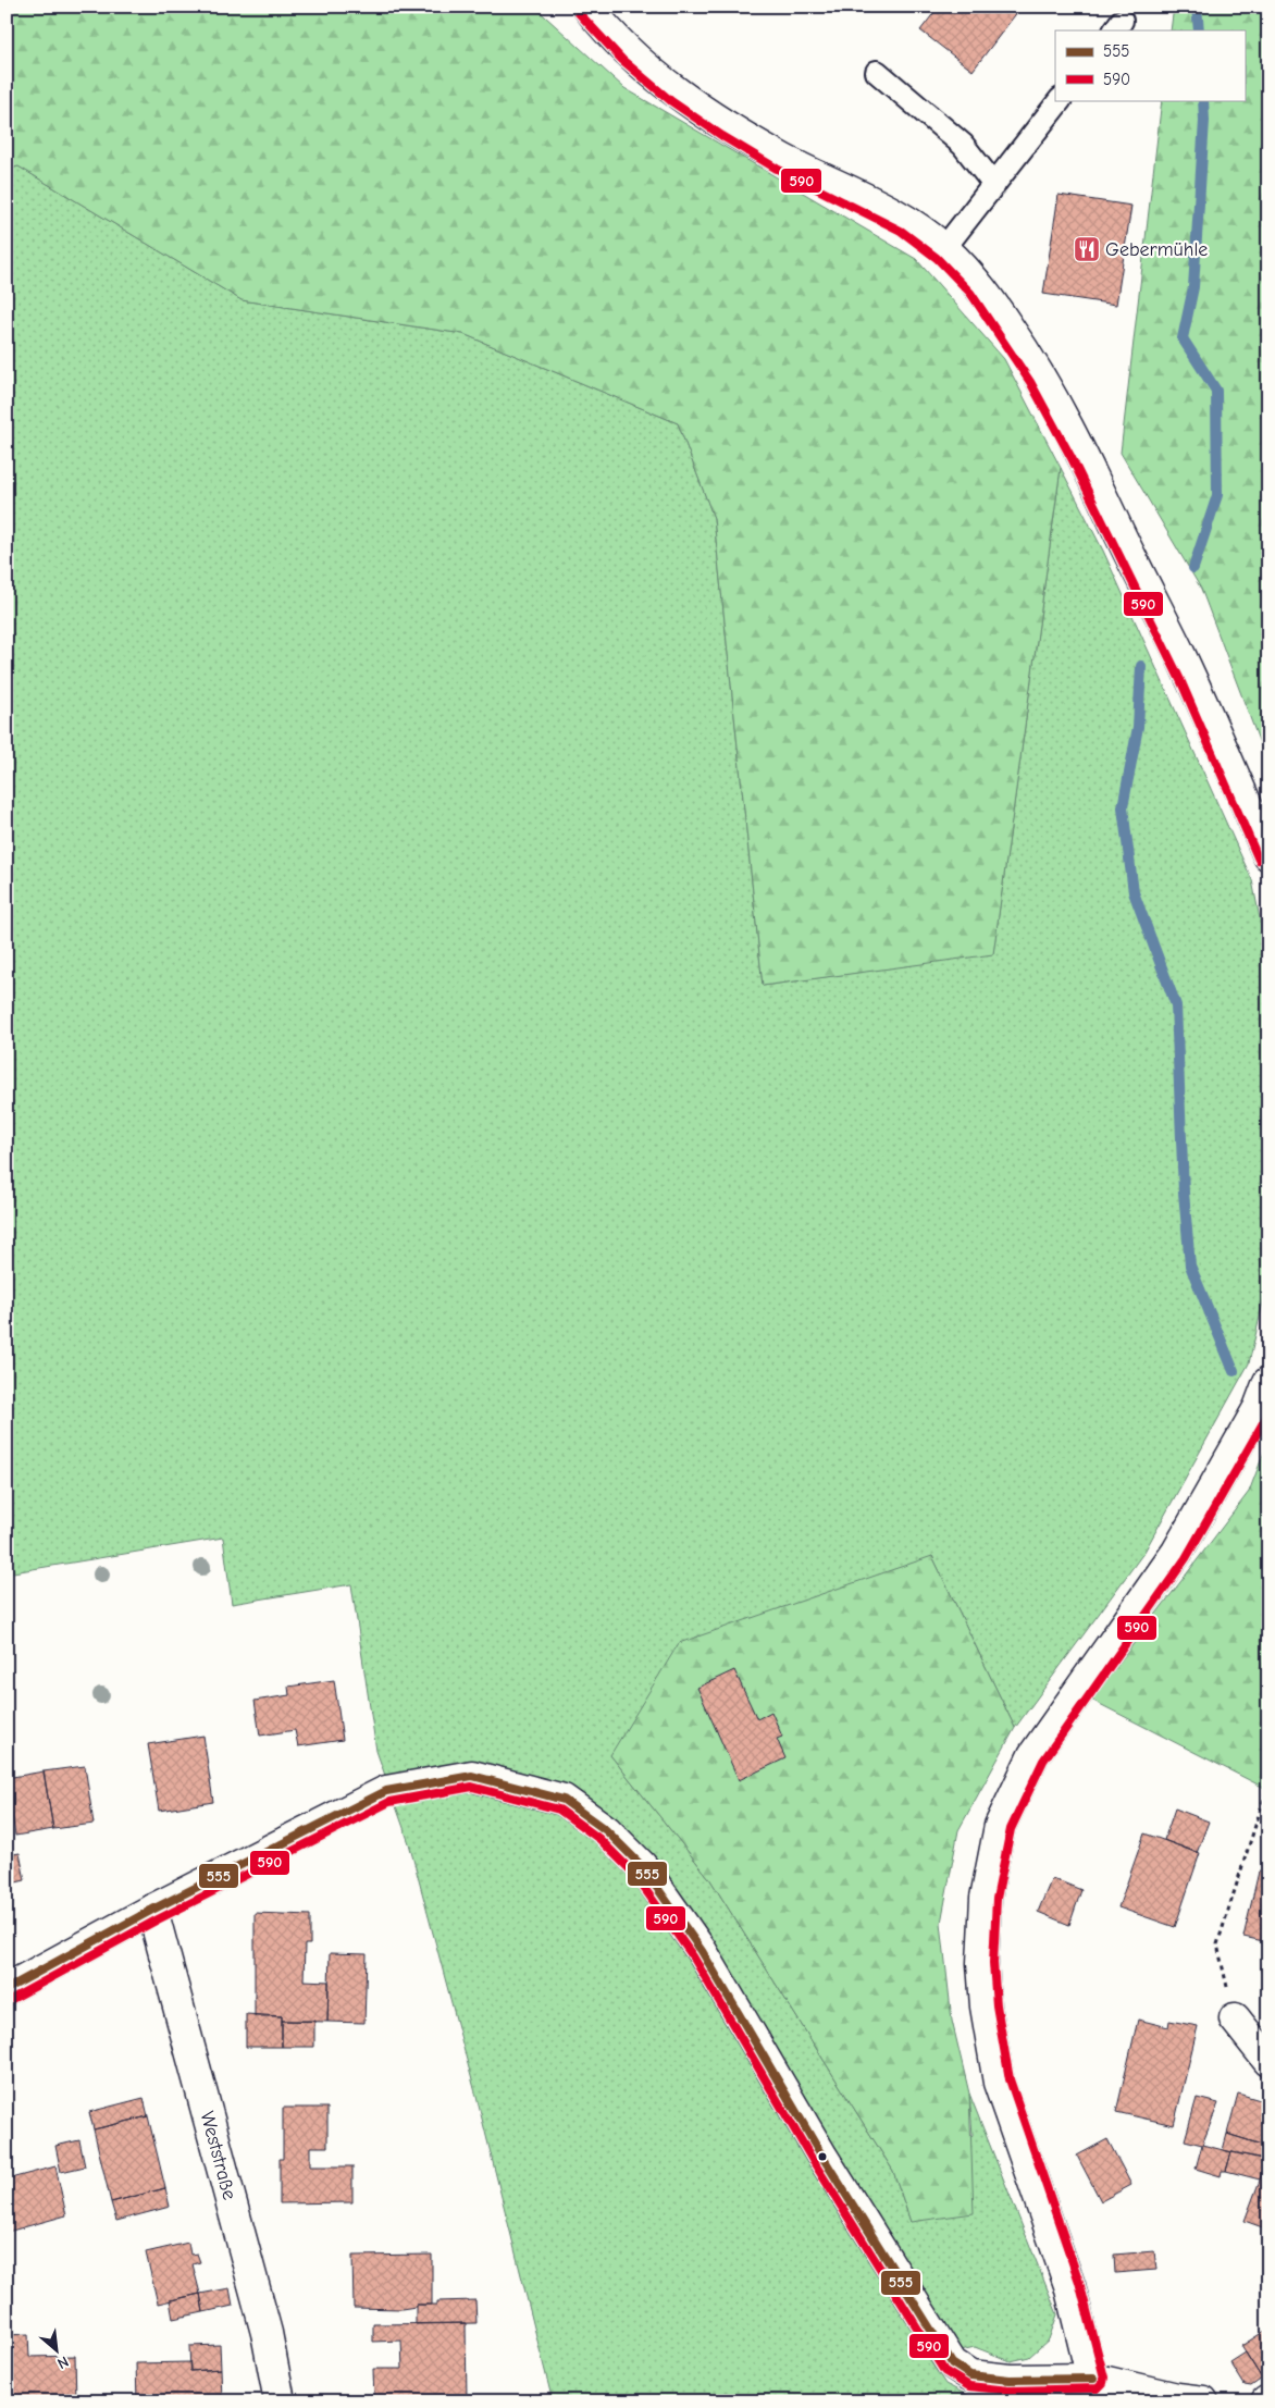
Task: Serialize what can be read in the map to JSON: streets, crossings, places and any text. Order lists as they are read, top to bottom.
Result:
{
  "streets": {
    "street": ["Weststraße"]
  },
  "places": {
    "restaurant": ["Gebermühle"]
  },
  "lines": ["transit line 590", "transit line 555"],
  "legend": ["555", "590"],
  "north": "bottom right"
}
